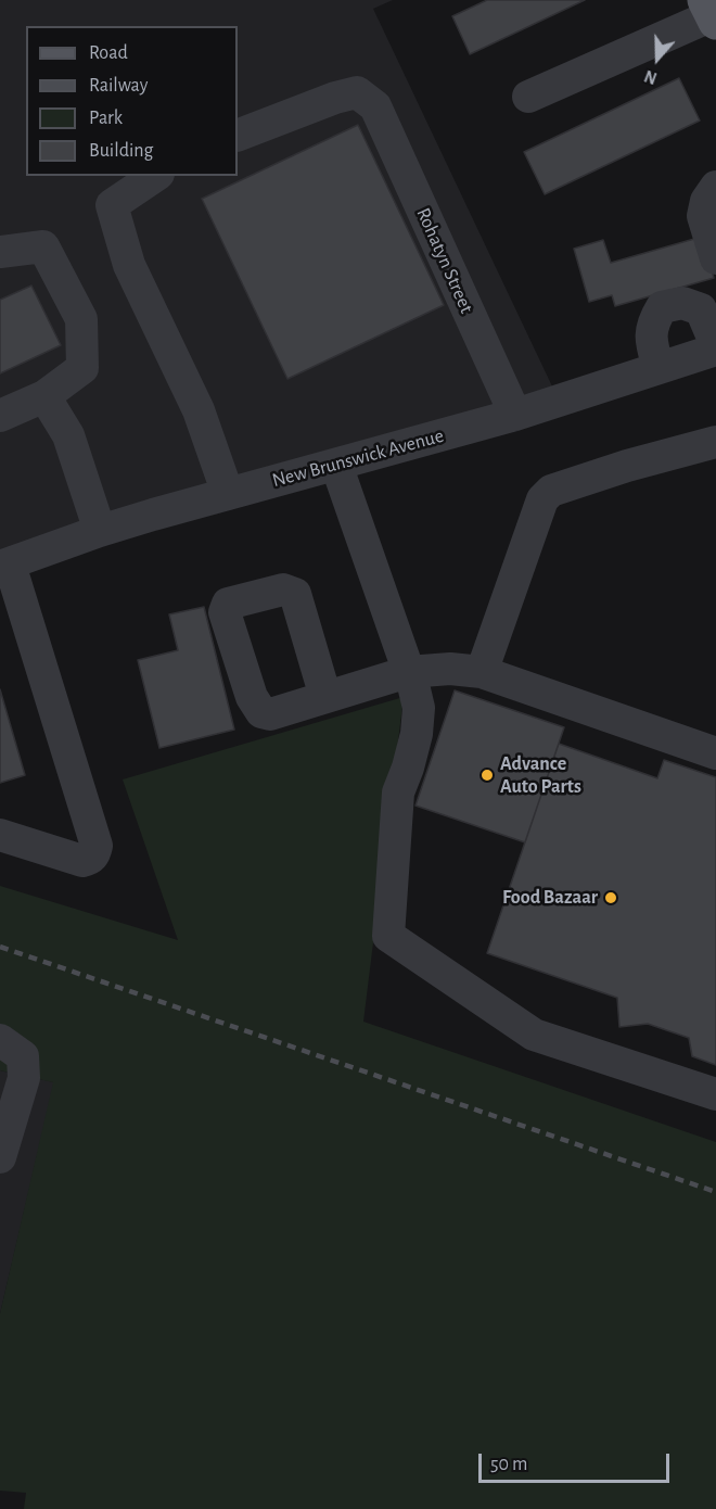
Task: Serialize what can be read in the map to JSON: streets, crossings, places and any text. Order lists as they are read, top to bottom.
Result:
{
  "streets": {
    "street": ["Rohatyn Street", "New Brunswick Avenue"]
  },
  "crossings": [
    ["Rohatyn Street", "New Brunswick Avenue"]
  ],
  "places": ["Advance Auto Parts", "Food Bazaar"],
  "legend": [
    "Road",
    "Railway",
    "Park",
    "Building"
  ],
  "scale_bar": "50 m",
  "north": "bottom"
}
